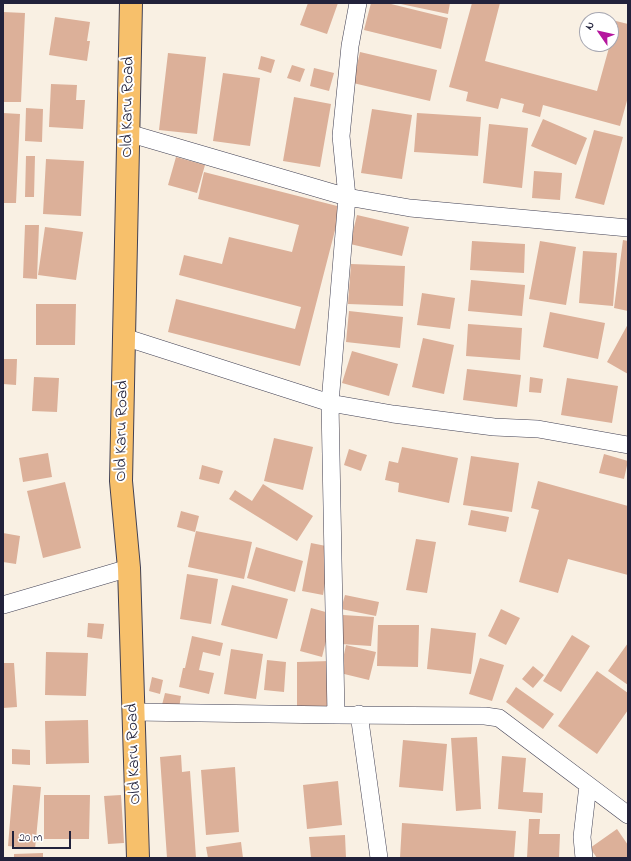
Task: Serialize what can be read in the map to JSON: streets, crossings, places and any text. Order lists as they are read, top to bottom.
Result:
{
  "streets": {
    "main road": ["Old Karu Road"]
  },
  "scale_bar": "20 m",
  "north": "top left"
}
